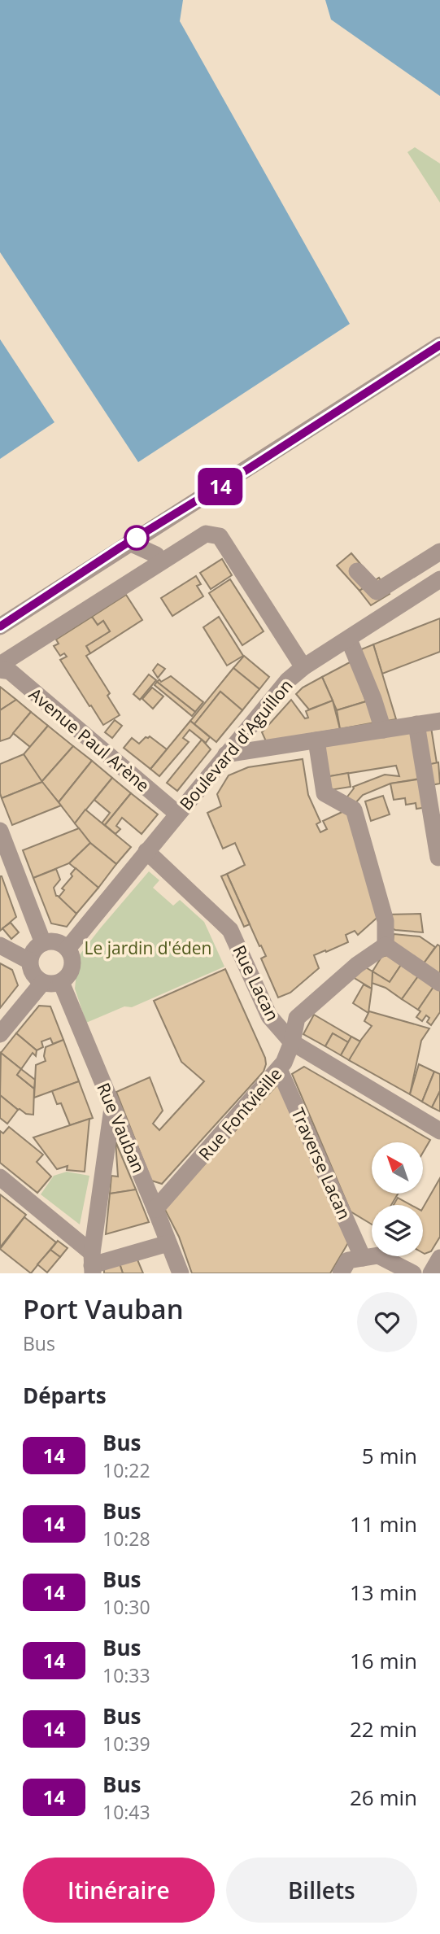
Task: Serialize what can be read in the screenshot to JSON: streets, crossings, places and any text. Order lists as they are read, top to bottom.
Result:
{
  "streets": {
    "street": [
      "Avenue Paul Arène",
      "Boulevard d'Aguillon",
      "Rue Lacan",
      "Rue Fontvieille",
      "Rue Vauban",
      "Traverse Lacan"
    ]
  },
  "crossings": [
    ["Avenue Paul Arène", "Boulevard d'Aguillon"],
    ["Boulevard d'Aguillon", "Rue Lacan"],
    ["Boulevard d'Aguillon", "Rue Vauban"],
    ["Rue Lacan", "Rue Fontvieille"],
    ["Rue Fontvieille", "Rue Vauban"],
    ["Rue Fontvieille", "Traverse Lacan"]
  ],
  "parks": ["Le jardin d'éden"],
  "lines": ["bus line 14"],
  "north": "top left",
  "page": {
    "on_map": "14",
    "heading": [
      ["Port Vauban", "Bus"],
      "Départs"
    ],
    "list": [
      {
        "mark": "14",
        "name": "Bus",
        "note": "10:22",
        "value": "5 min"
      },
      {
        "mark": "14",
        "name": "Bus",
        "note": "10:28",
        "value": "11 min"
      },
      {
        "mark": "14",
        "name": "Bus",
        "note": "10:30",
        "value": "13 min"
      },
      {
        "mark": "14",
        "name": "Bus",
        "note": "10:33",
        "value": "16 min"
      },
      {
        "mark": "14",
        "name": "Bus",
        "note": "10:39",
        "value": "22 min"
      },
      {
        "mark": "14",
        "name": "Bus",
        "note": "10:43",
        "value": "26 min"
      }
    ],
    "buttons": ["Itinéraire", "Billets"]
  }
}
